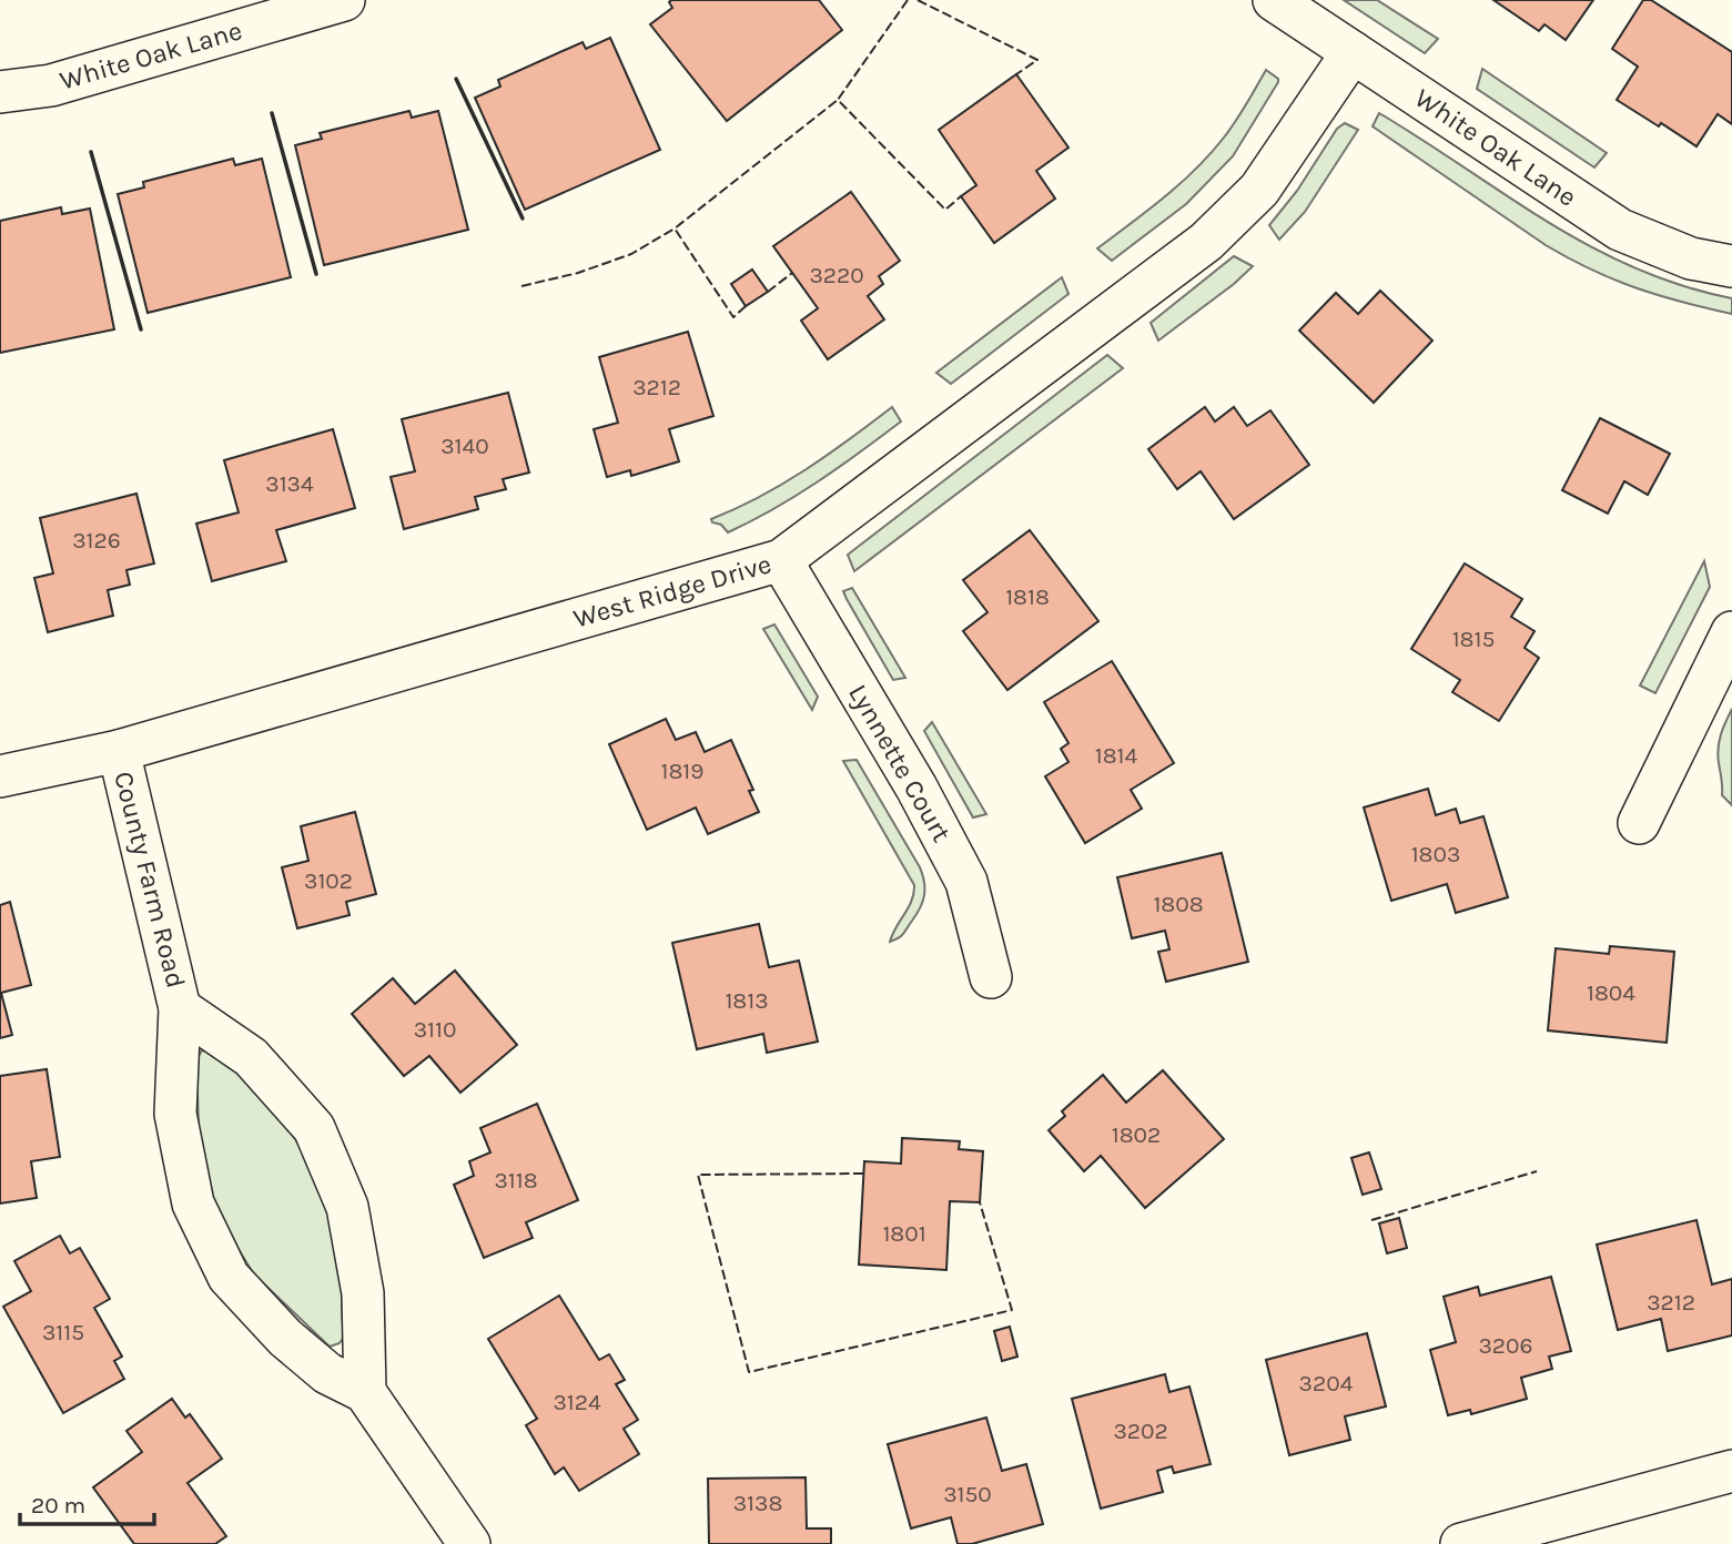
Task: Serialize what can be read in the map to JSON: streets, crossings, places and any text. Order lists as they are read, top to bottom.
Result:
{
  "streets": {
    "street": [
      "White Oak Lane",
      "West Ridge Drive",
      "Lynnette Court",
      "County Farm Road"
    ]
  },
  "crossings": [
    ["White Oak Lane", "West Ridge Drive"],
    ["West Ridge Drive", "Lynnette Court"],
    ["West Ridge Drive", "County Farm Road"]
  ],
  "house_numbers": [
    "3220",
    "3212",
    "3140",
    "3134",
    "3126",
    "1818",
    "1815",
    "1814",
    "1819",
    "1803",
    "3102",
    "1808",
    "1804",
    "1813",
    "3110",
    "1802",
    "3118",
    "1801",
    "3212",
    "3115",
    "3206",
    "3204",
    "3124",
    "3202",
    "3150",
    "3138"
  ],
  "scale_bar": "20 m"
}
